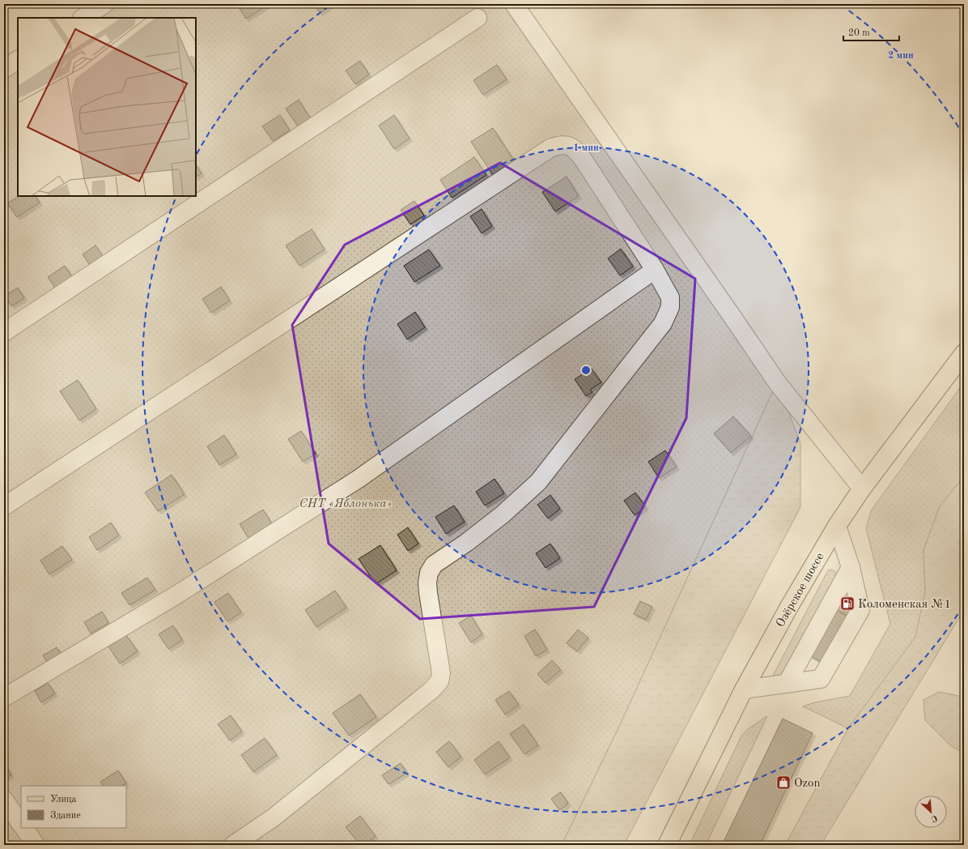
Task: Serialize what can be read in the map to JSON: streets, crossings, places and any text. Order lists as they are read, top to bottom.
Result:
{
  "streets": {
    "main road": ["Озёрское шоссе"]
  },
  "parks": ["СНТ «Яблонька»"],
  "places": {
    "fuel station": ["Коломенская №1"],
    "shop": ["Ozon"]
  },
  "legend": ["Улица", "Здание"],
  "scale_bar": "20 m",
  "north": "bottom right",
  "rings": ["2 мин", "1 мин"]
}
